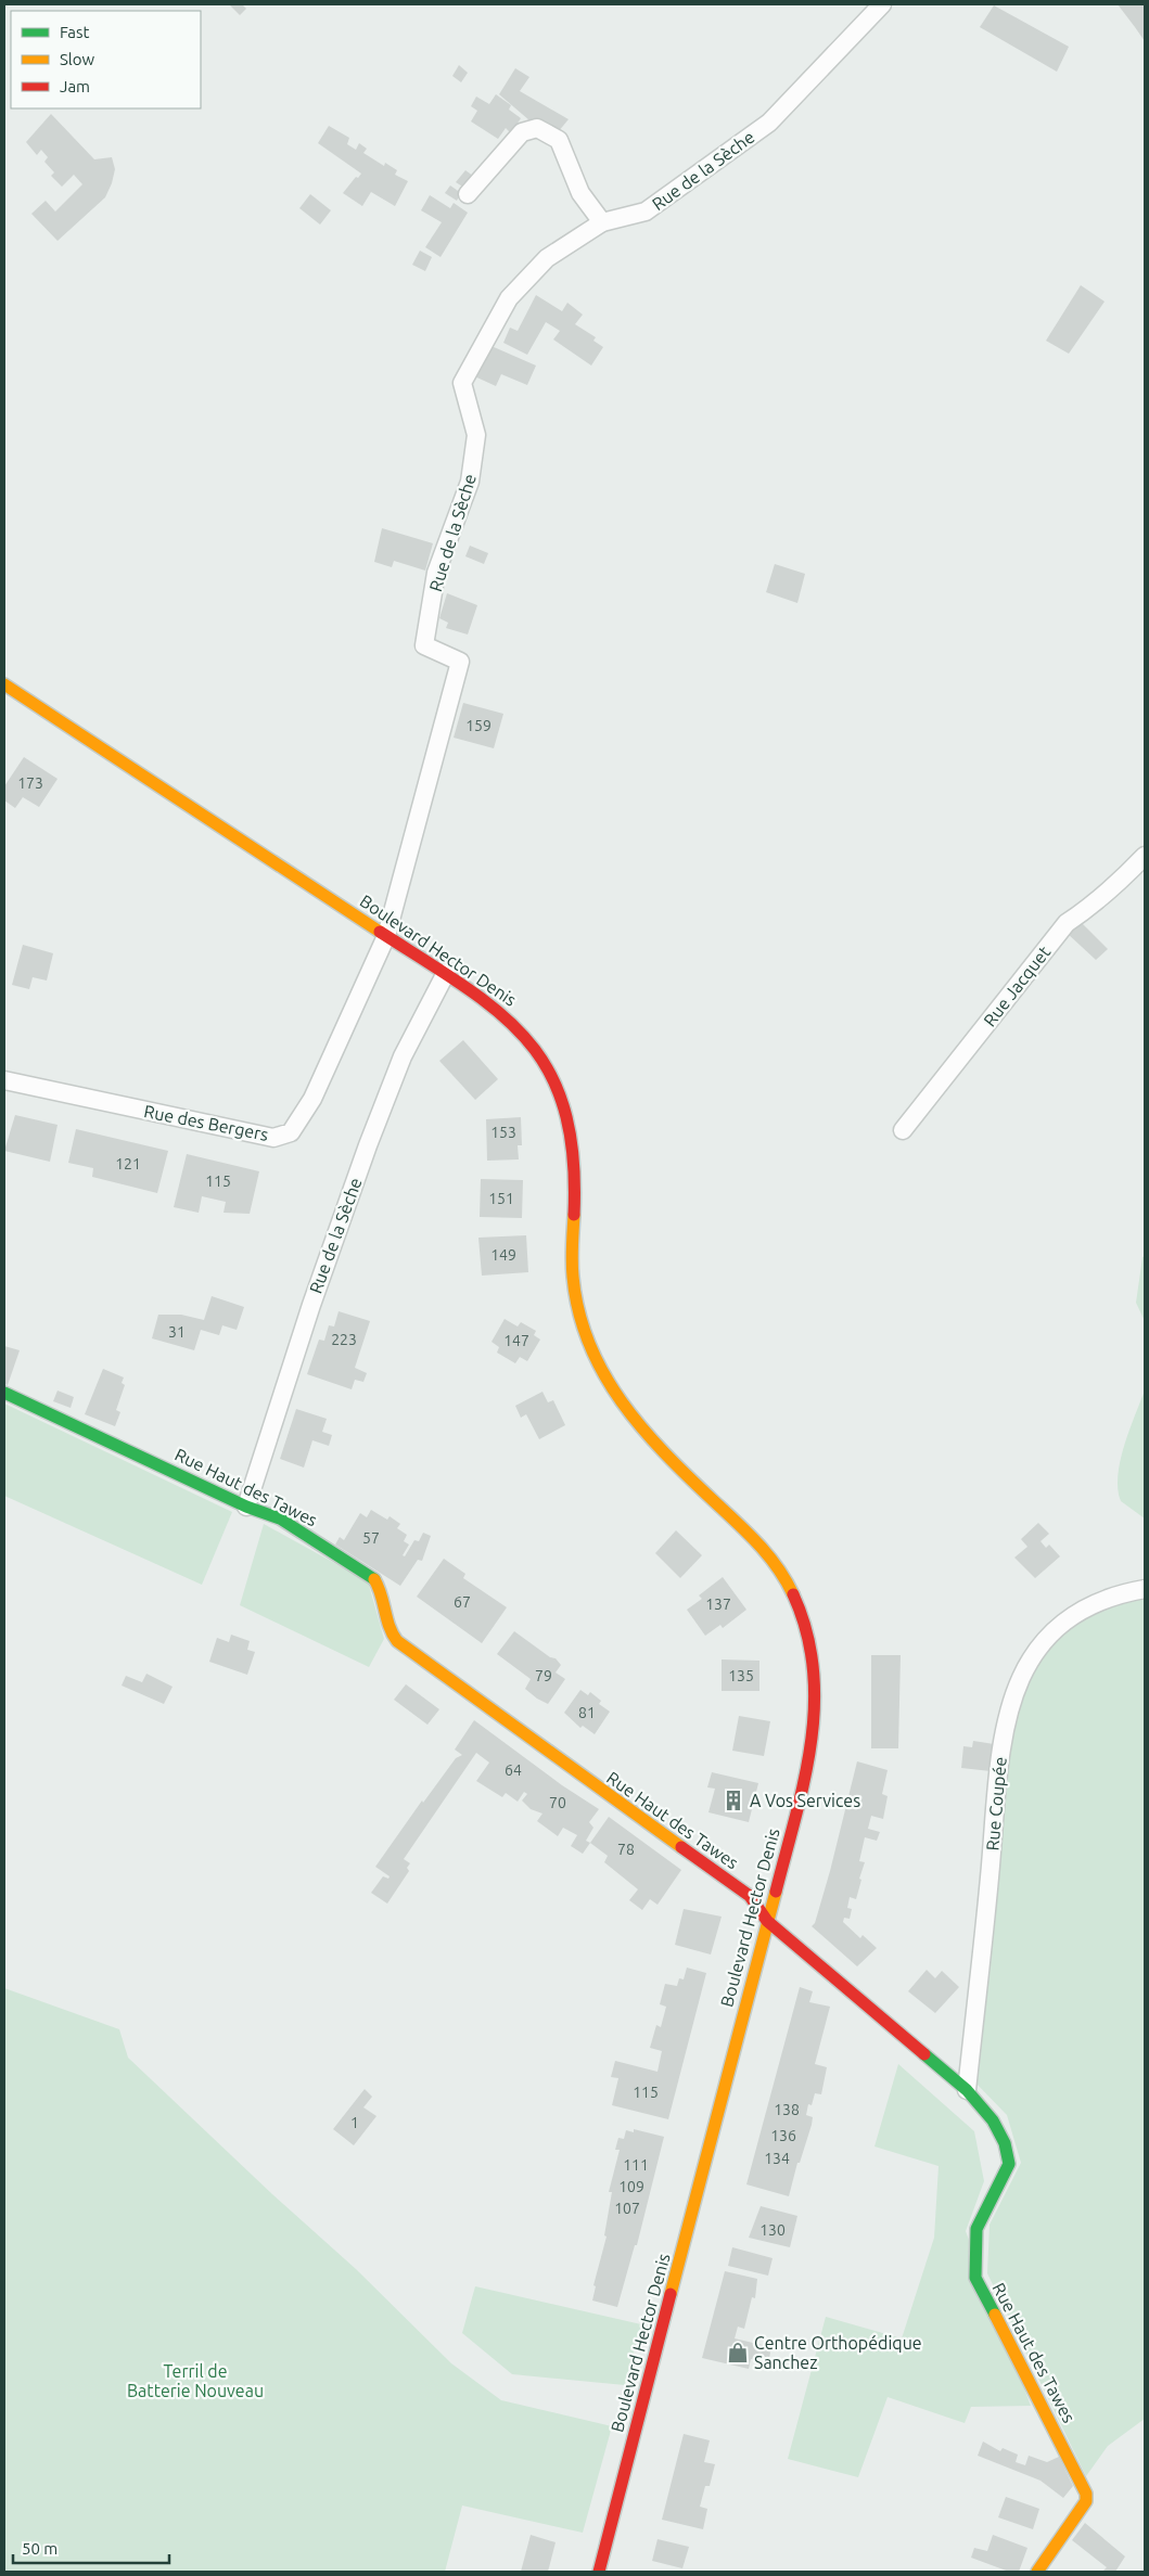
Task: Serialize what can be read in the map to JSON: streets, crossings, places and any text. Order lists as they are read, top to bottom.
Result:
{
  "streets": {
    "street": [
      "Rue de la Sèche",
      "Boulevard Hector Denis",
      "Rue Jacquet",
      "Rue des Bergers",
      "Rue Haut des Tawes",
      "Rue Coupée"
    ]
  },
  "crossings": [
    ["Rue de la Sèche", "Boulevard Hector Denis"],
    ["Rue de la Sèche", "Rue des Bergers"],
    ["Rue de la Sèche", "Rue Haut des Tawes"],
    ["Boulevard Hector Denis", "Rue des Bergers"],
    ["Boulevard Hector Denis", "Rue Haut des Tawes"],
    ["Rue Haut des Tawes", "Rue Coupée"]
  ],
  "parks": ["Terril de Batterie Nouveau"],
  "places": {
    "building": ["A Vos Services"],
    "shop": ["Centre Orthopédique Sanchez"]
  },
  "house_numbers": [
    "159",
    "173",
    "153",
    "121",
    "115",
    "151",
    "149",
    "31",
    "223",
    "147",
    "57",
    "67",
    "137",
    "79",
    "135",
    "81",
    "64",
    "70",
    "78",
    "115",
    "138",
    "1",
    "136",
    "134",
    "111",
    "109",
    "107",
    "130"
  ],
  "legend": ["Fast", "Slow", "Jam"],
  "scale_bar": "50 m"
}
